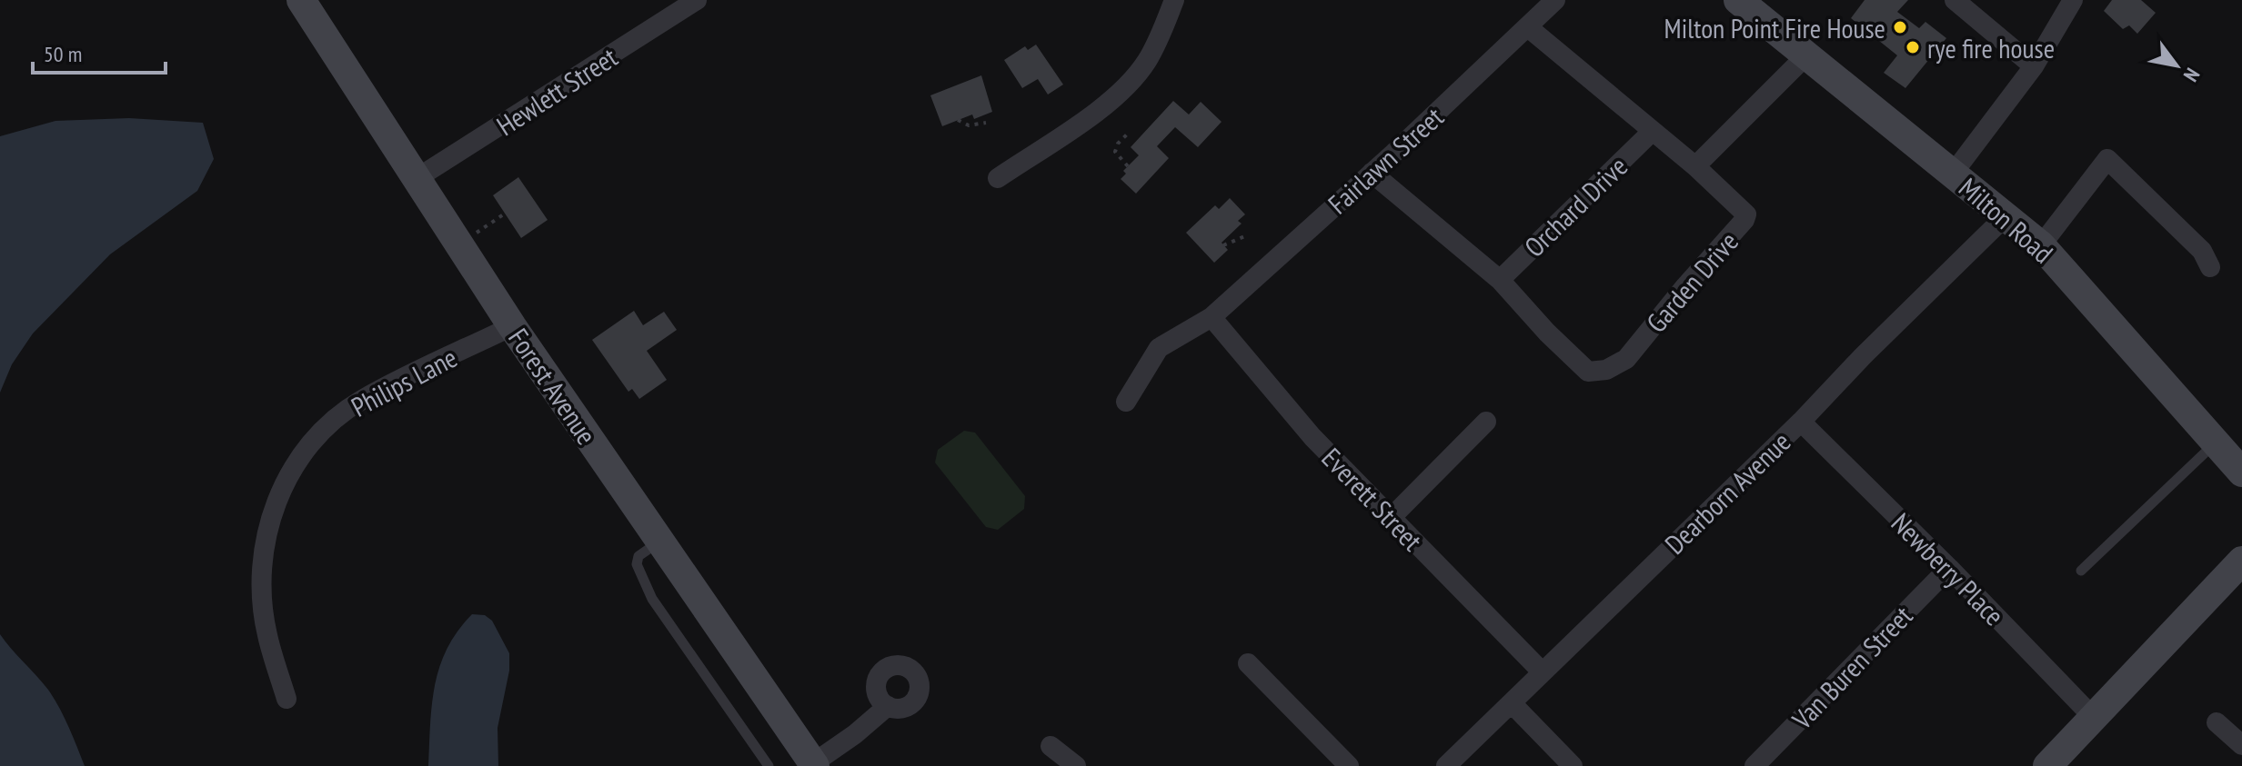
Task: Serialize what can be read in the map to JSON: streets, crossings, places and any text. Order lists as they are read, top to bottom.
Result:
{
  "streets": {
    "street": [
      "Hewlett Street",
      "Fairlawn Street",
      "Orchard Drive",
      "Milton Road",
      "Garden Drive",
      "Philips Lane",
      "Forest Avenue",
      "Dearborn Avenue",
      "Everett Street",
      "Newberry Place",
      "Van Buren Street"
    ]
  },
  "crossings": [
    ["Hewlett Street", "Forest Avenue"],
    ["Fairlawn Street", "Garden Drive"],
    ["Fairlawn Street", "Everett Street"],
    ["Orchard Drive", "Garden Drive"],
    ["Milton Road", "Dearborn Avenue"],
    ["Philips Lane", "Forest Avenue"],
    ["Dearborn Avenue", "Everett Street"],
    ["Dearborn Avenue", "Newberry Place"],
    ["Newberry Place", "Van Buren Street"]
  ],
  "places": ["Milton Point Fire House", "rye fire house"],
  "scale_bar": "50 m",
  "north": "bottom right"
}
